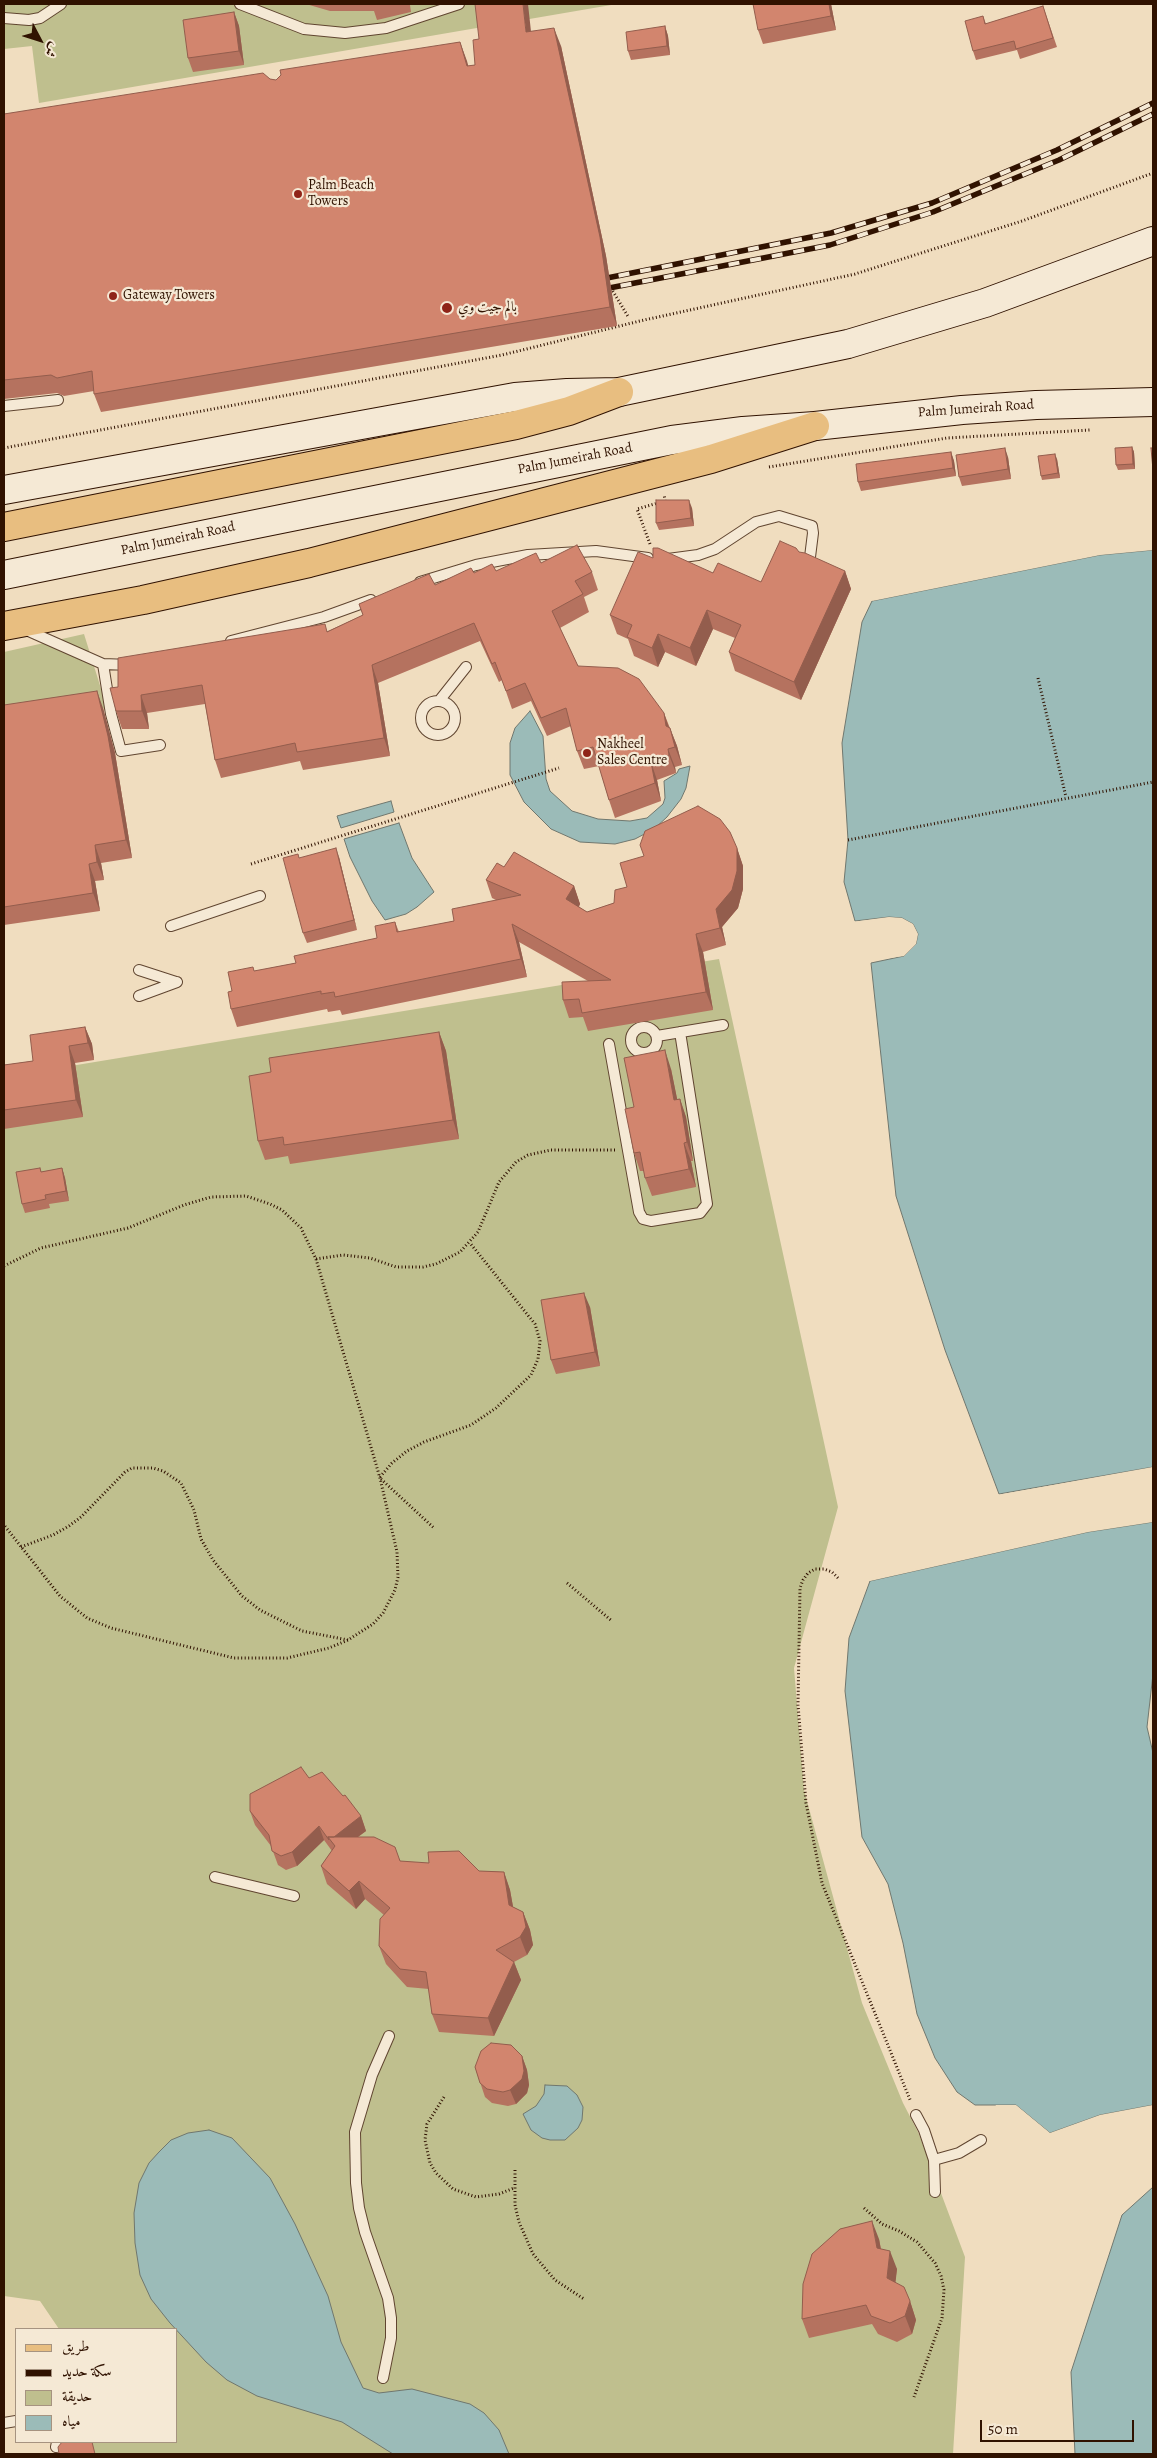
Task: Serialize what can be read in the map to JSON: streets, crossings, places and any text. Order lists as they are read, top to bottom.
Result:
{
  "streets": {
    "main road": ["Palm Jumeirah Road"]
  },
  "places": [
    "Palm Beach Towers",
    "Gateway Towers",
    "بالم جيت وي",
    "Nakheel Sales Centre"
  ],
  "legend": [
    "طريق",
    "سكة حديد",
    "حديقة",
    "مياه"
  ],
  "scale_bar": "50 m",
  "north": "bottom right"
}
